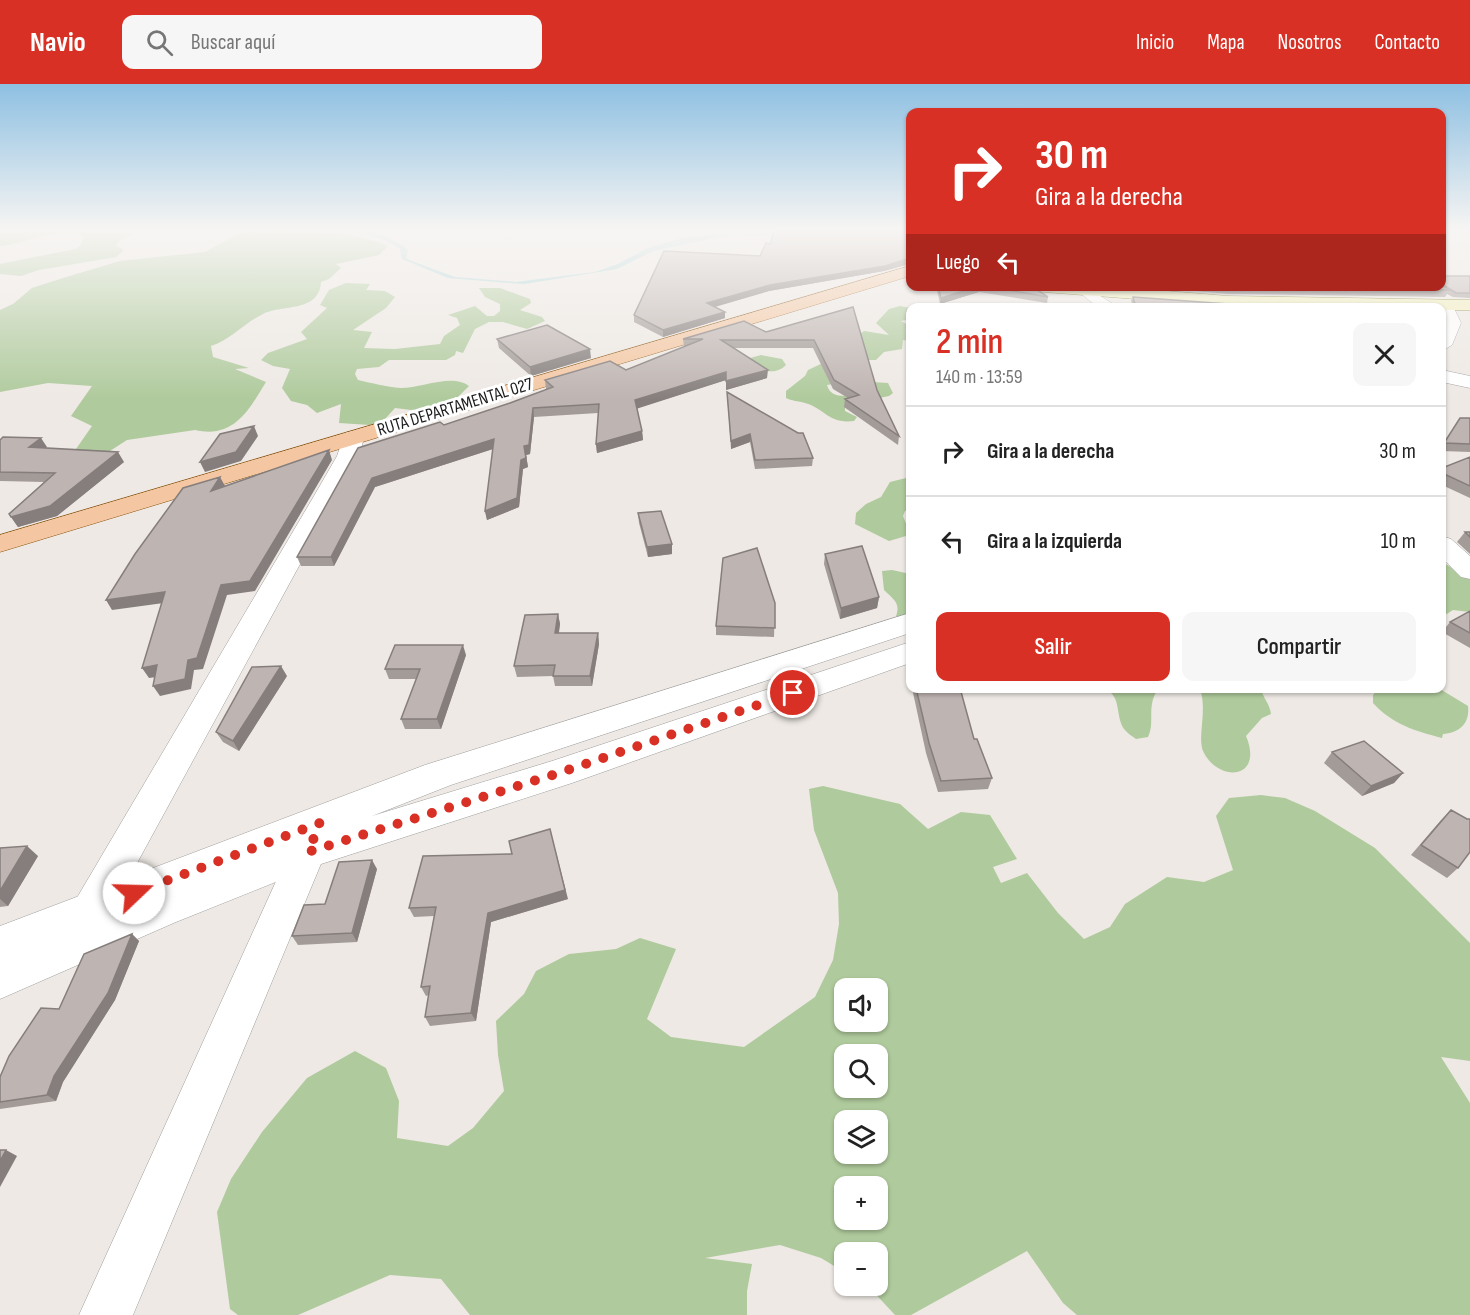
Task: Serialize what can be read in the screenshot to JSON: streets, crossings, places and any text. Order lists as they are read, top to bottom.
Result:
{
  "streets": {
    "main road": ["RUTA DEPARTAMENTAL 027"]
  },
  "page": {
    "header": "Navio",
    "search": "Buscar aquí",
    "nav": [
      "Inicio",
      "Mapa",
      "Nosotros",
      "Contacto"
    ],
    "turn": ["30 m", "Gira a la derecha"],
    "then": "Luego",
    "heading": ["2 min", "140 m · 13:59"],
    "list": [
      {
        "name": "Gira a la derecha",
        "value": "30 m"
      },
      {
        "name": "Gira a la izquierda",
        "value": "10 m"
      }
    ],
    "buttons": ["Salir", "Compartir"],
    "map_buttons": ["+", "−"]
  }
}
